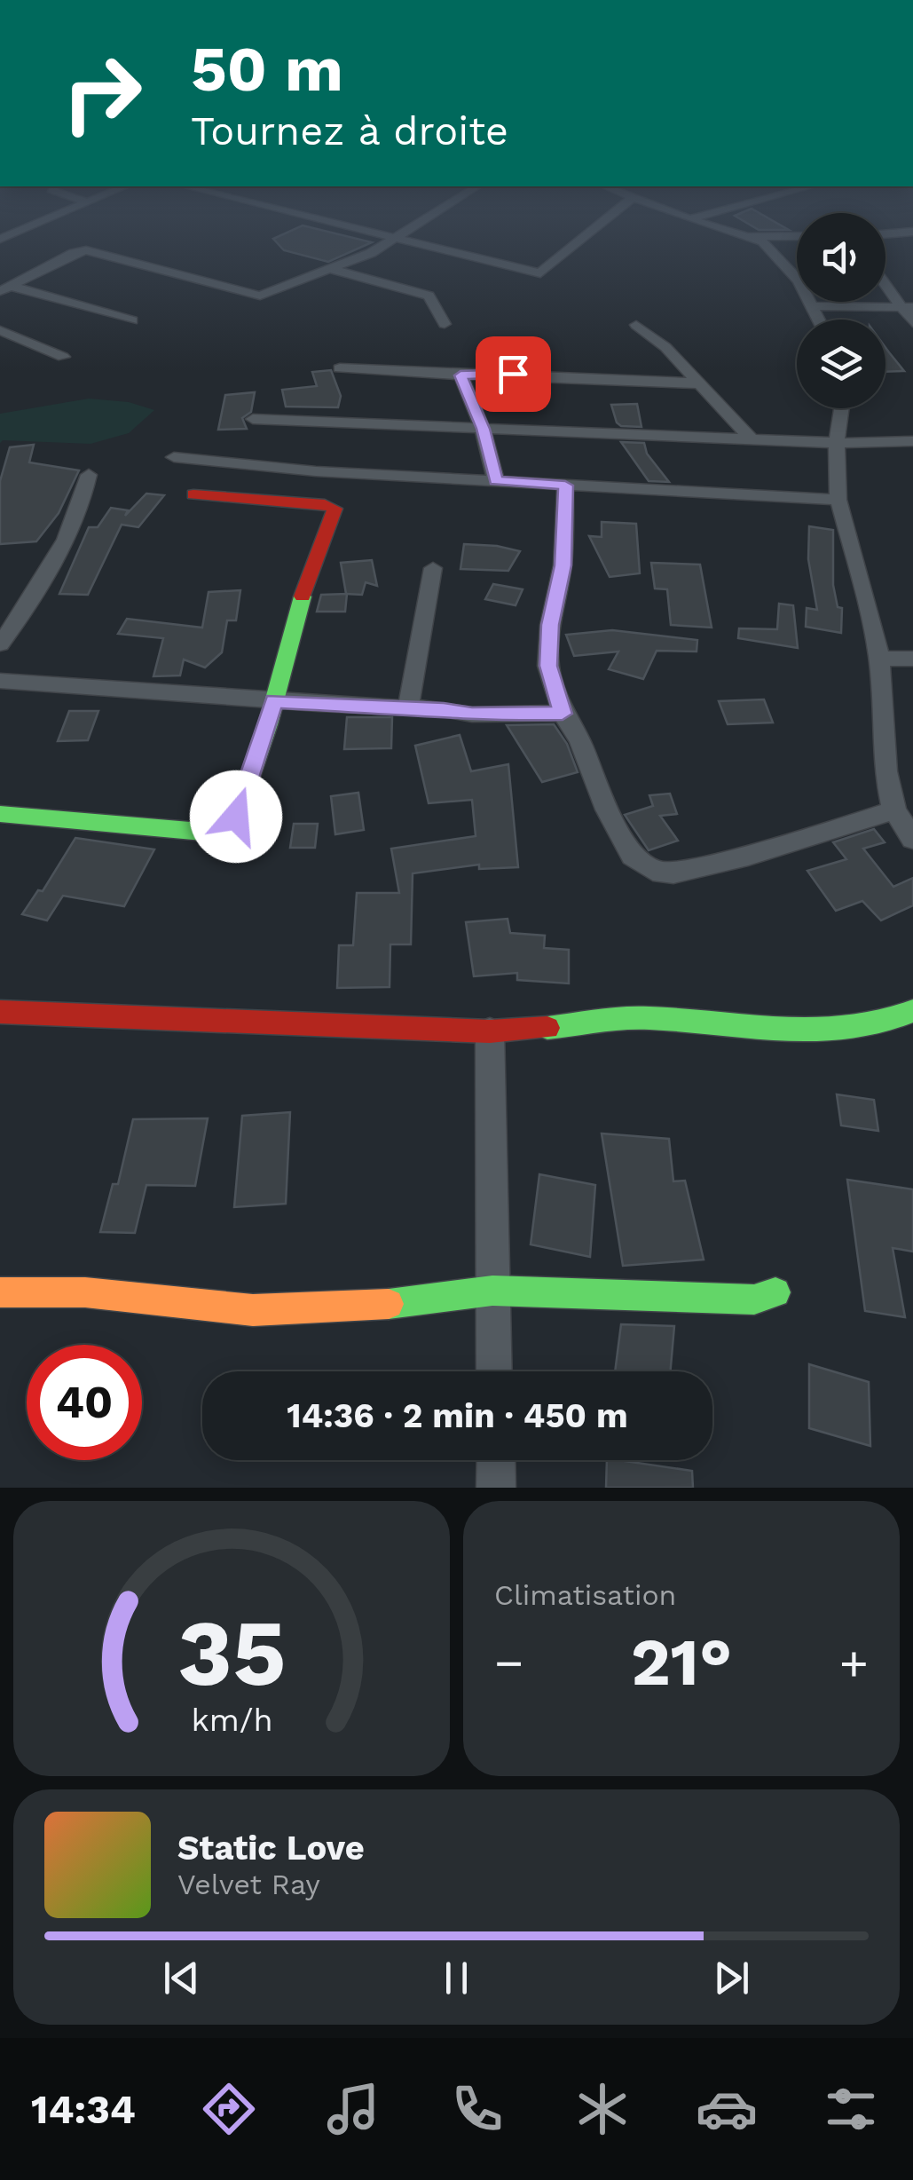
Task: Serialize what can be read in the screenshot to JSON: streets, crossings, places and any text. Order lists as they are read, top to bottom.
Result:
{
  "page": {
    "turn": ["50 m", "Tournez à droite"],
    "limit": "40",
    "trip": "14:36 · 2 min · 450 m",
    "tile": "Climatisation",
    "heat": ["−", "21°", "+"],
    "song": ["Static Love", "Velvet Ray"],
    "tabs": "14:34",
    "gauge": ["35", "km/h"]
  }
}
